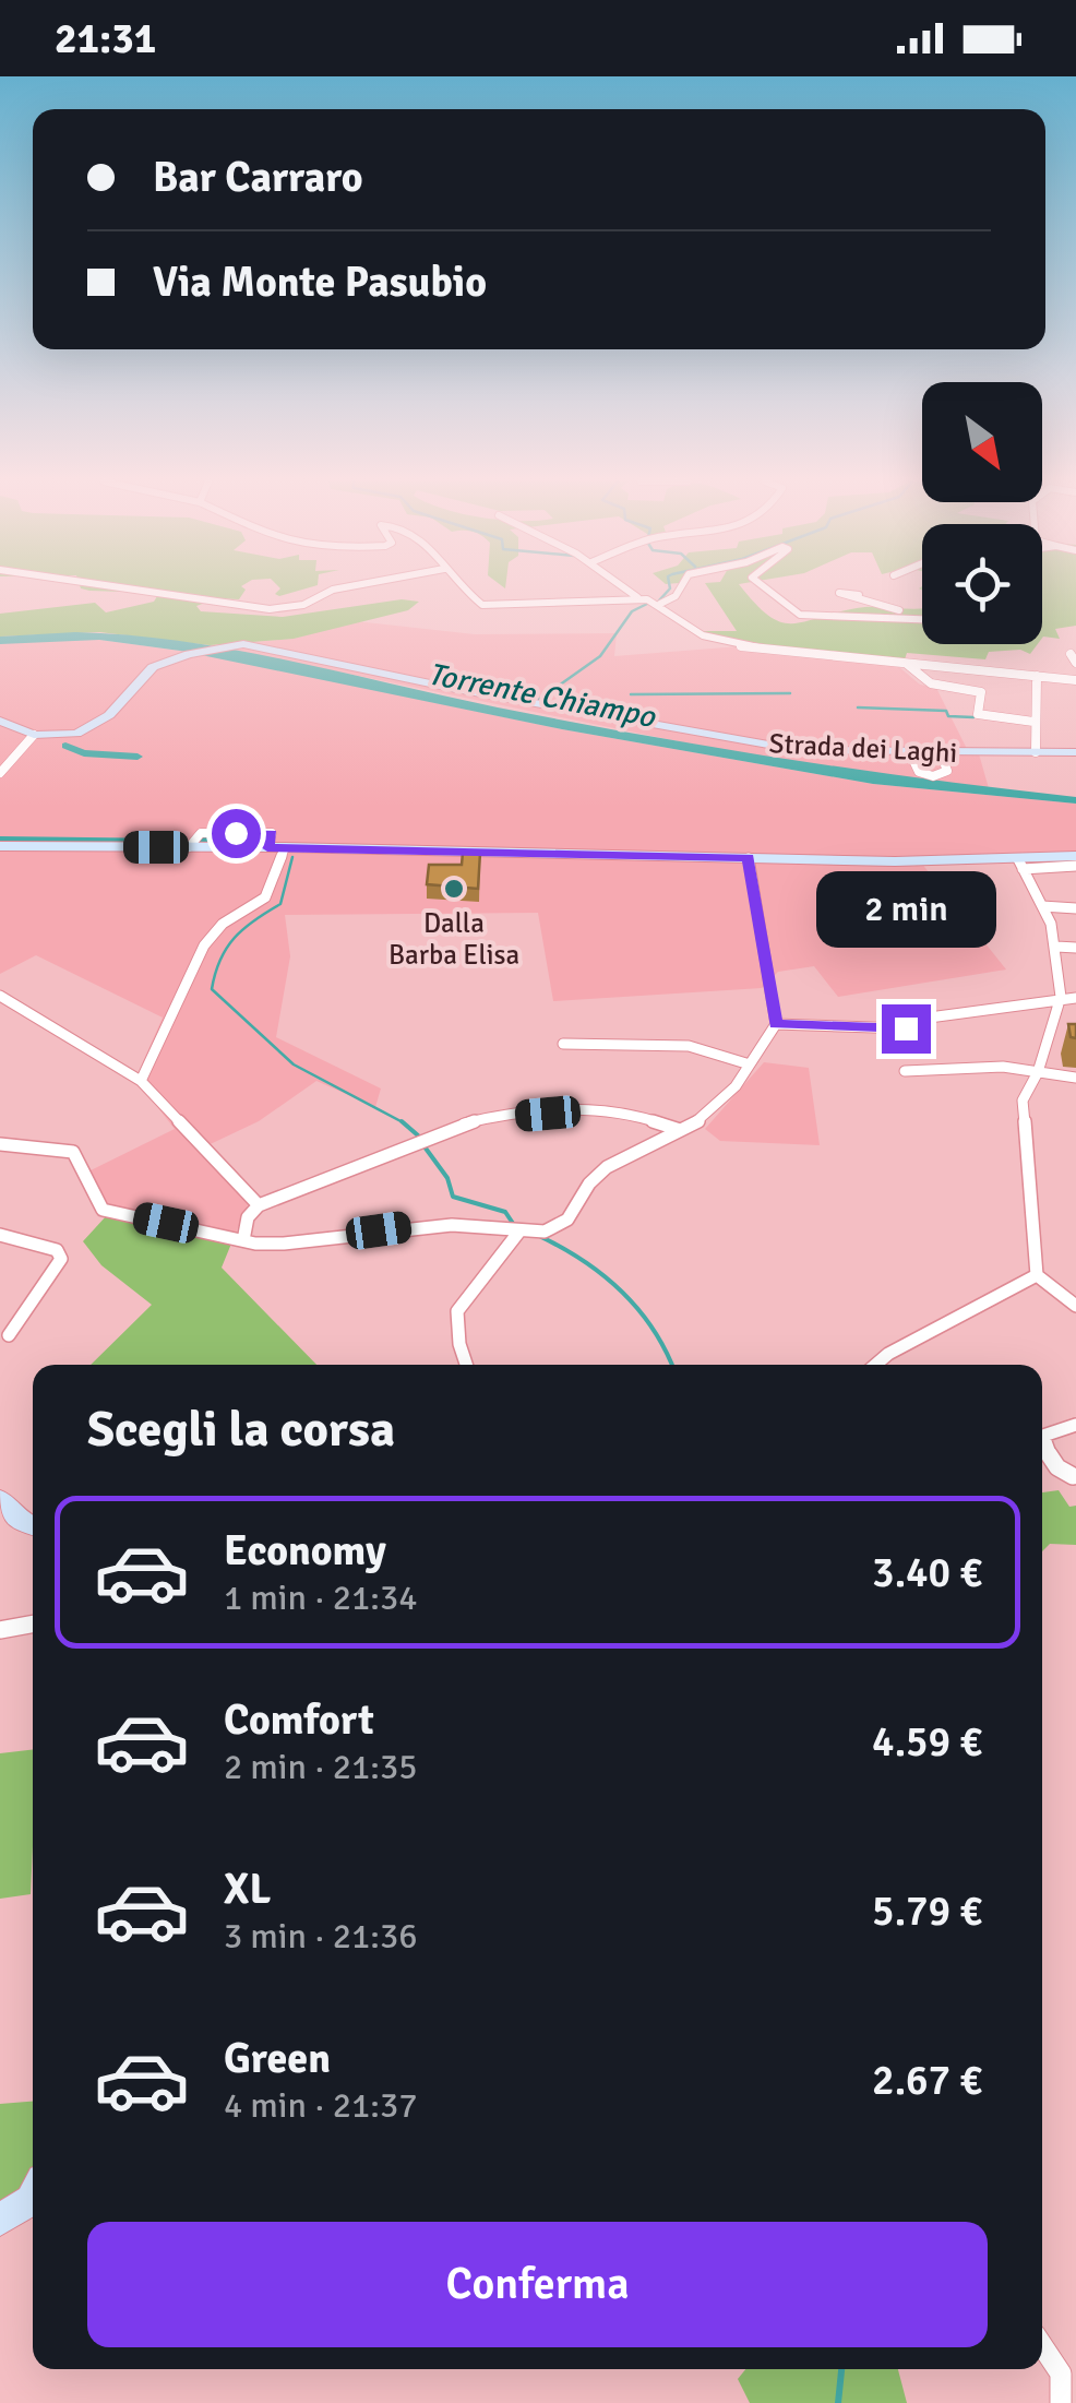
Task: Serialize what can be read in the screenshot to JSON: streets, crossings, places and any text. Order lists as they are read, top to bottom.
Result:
{
  "streets": {
    "street": ["Strada dei Laghi"]
  },
  "water": ["Torrente Chiampo"],
  "places": ["Dalla Barba Elisa"],
  "north": "bottom right",
  "page": {
    "status": "21:31",
    "banner": ["Bar Carraro", "Via Monte Pasubio"],
    "bubble": "2 min",
    "heading": "Scegli la corsa",
    "list": [
      {
        "name": "Economy",
        "note": "1 min · 21:34",
        "value": "3.40 €"
      },
      {
        "name": "Comfort",
        "note": "2 min · 21:35",
        "value": "4.59 €"
      },
      {
        "name": "XL",
        "note": "3 min · 21:36",
        "value": "5.79 €"
      },
      {
        "name": "Green",
        "note": "4 min · 21:37",
        "value": "2.67 €"
      }
    ],
    "buttons": "Conferma"
  }
}
